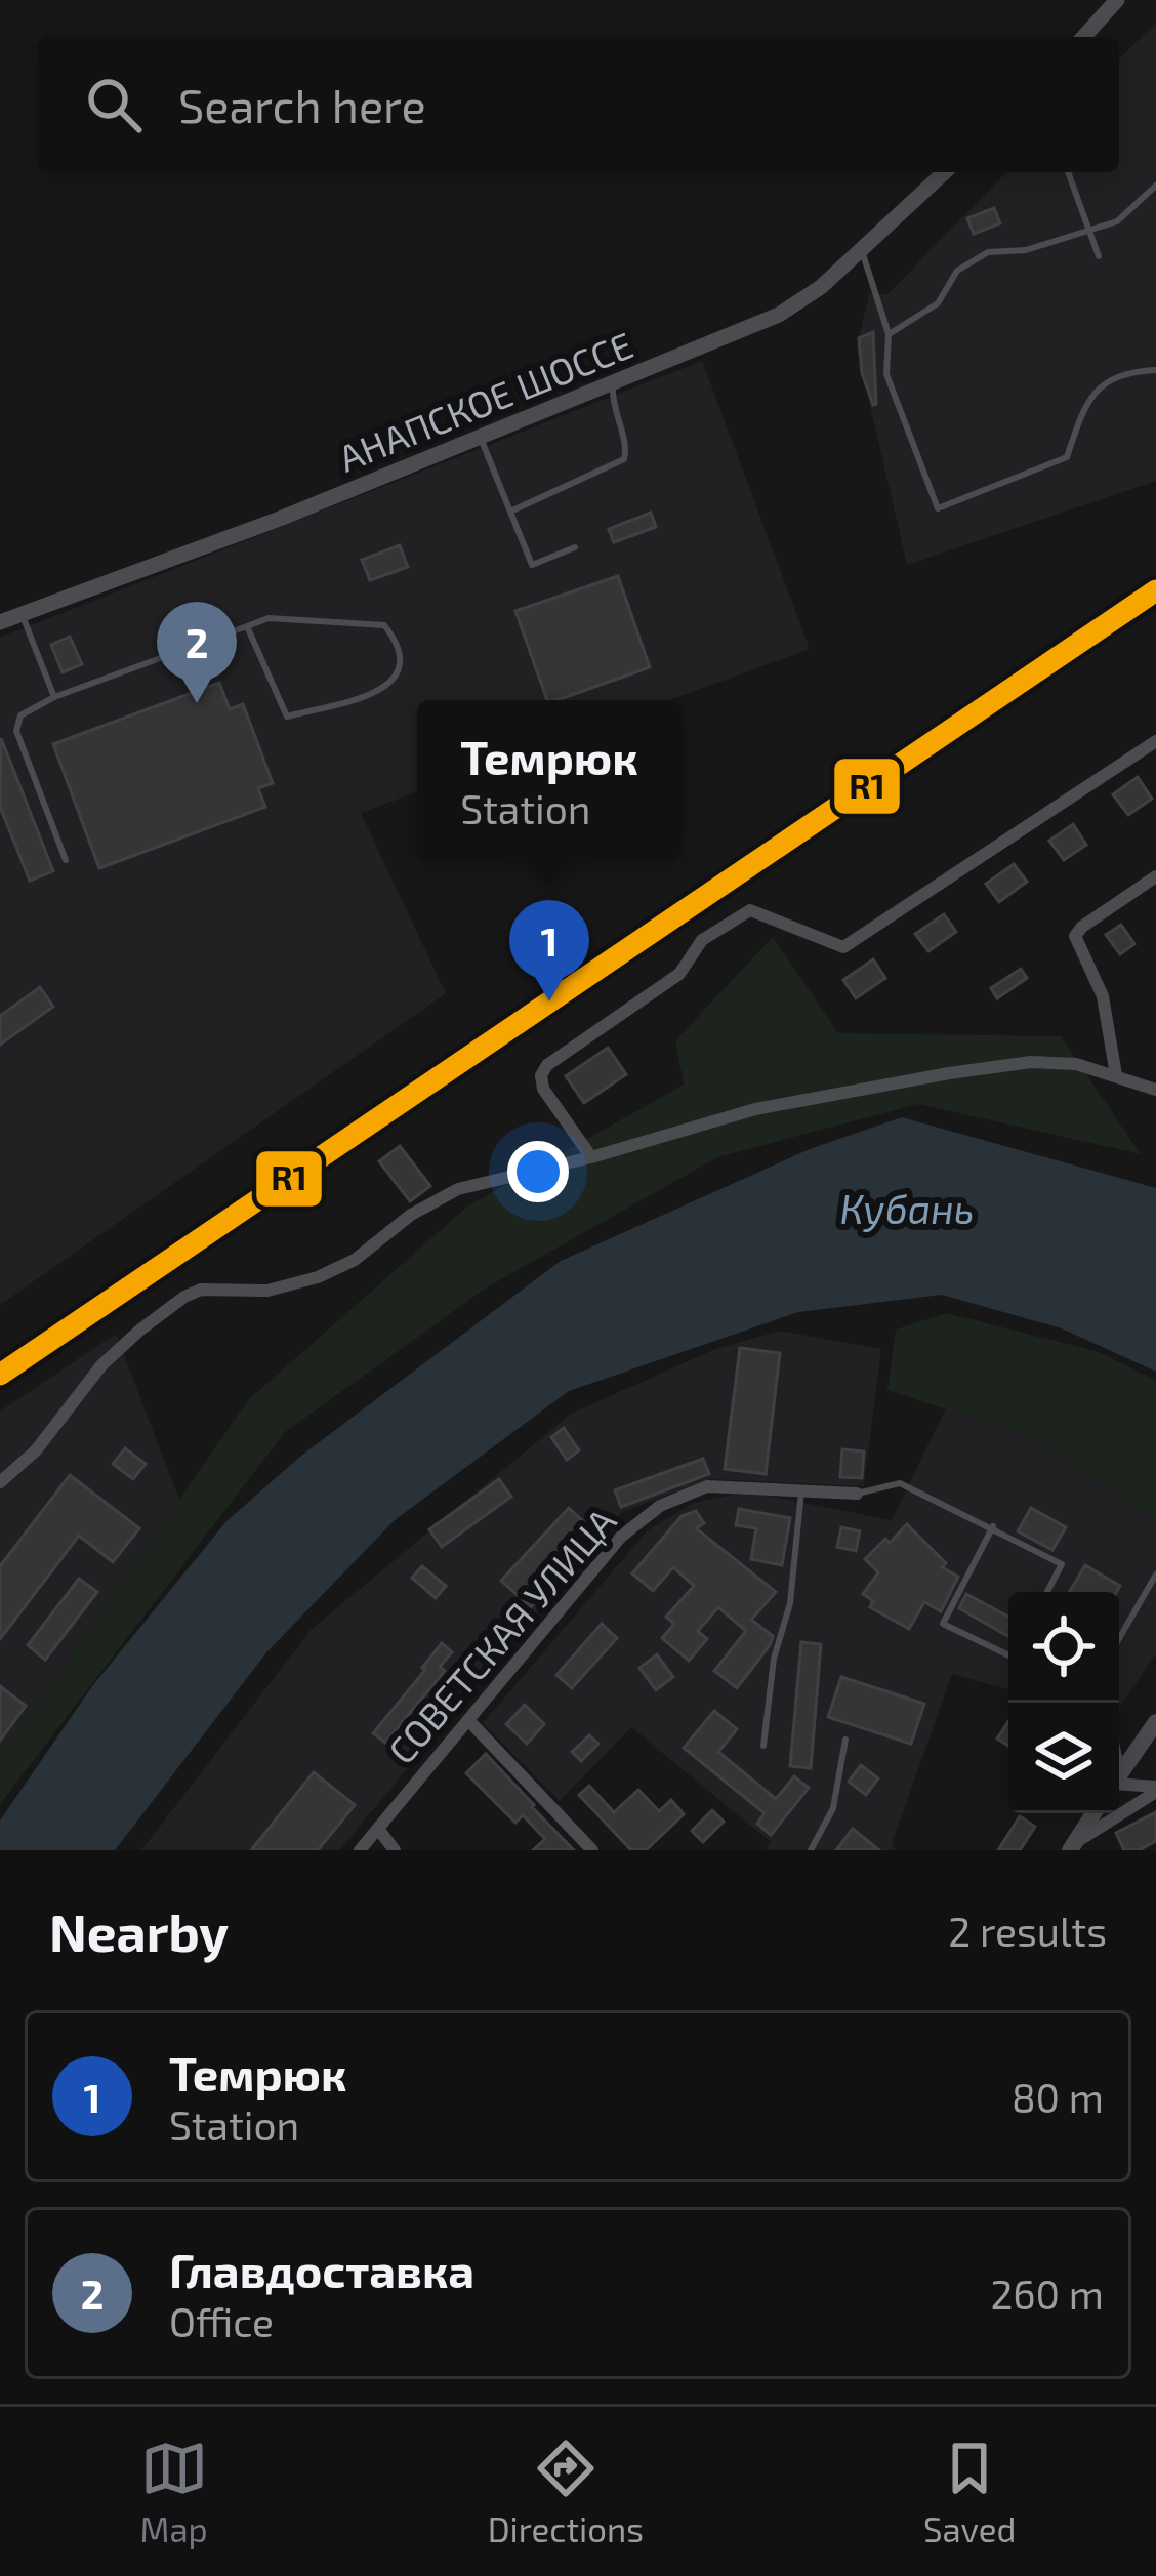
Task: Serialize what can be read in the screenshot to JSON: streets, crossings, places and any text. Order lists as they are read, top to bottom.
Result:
{
  "streets": {
    "street": ["АНАПСКОЕ ШОССЕ", "СОВЕТСКАЯ УЛИЦА"]
  },
  "water": ["Кубань"],
  "lines": ["transit line R1"],
  "page": {
    "search": "Search here",
    "pins": ["2", "1"],
    "popup": ["Темрюк", "Station"],
    "heading": ["Nearby", "2 results"],
    "list": [
      {
        "mark": "1",
        "name": "Темрюк",
        "note": "Station",
        "value": "80 m"
      },
      {
        "mark": "2",
        "name": "Главдоставка",
        "note": "Office",
        "value": "260 m"
      }
    ],
    "nav": ["Map", "Directions", "Saved"]
  }
}
